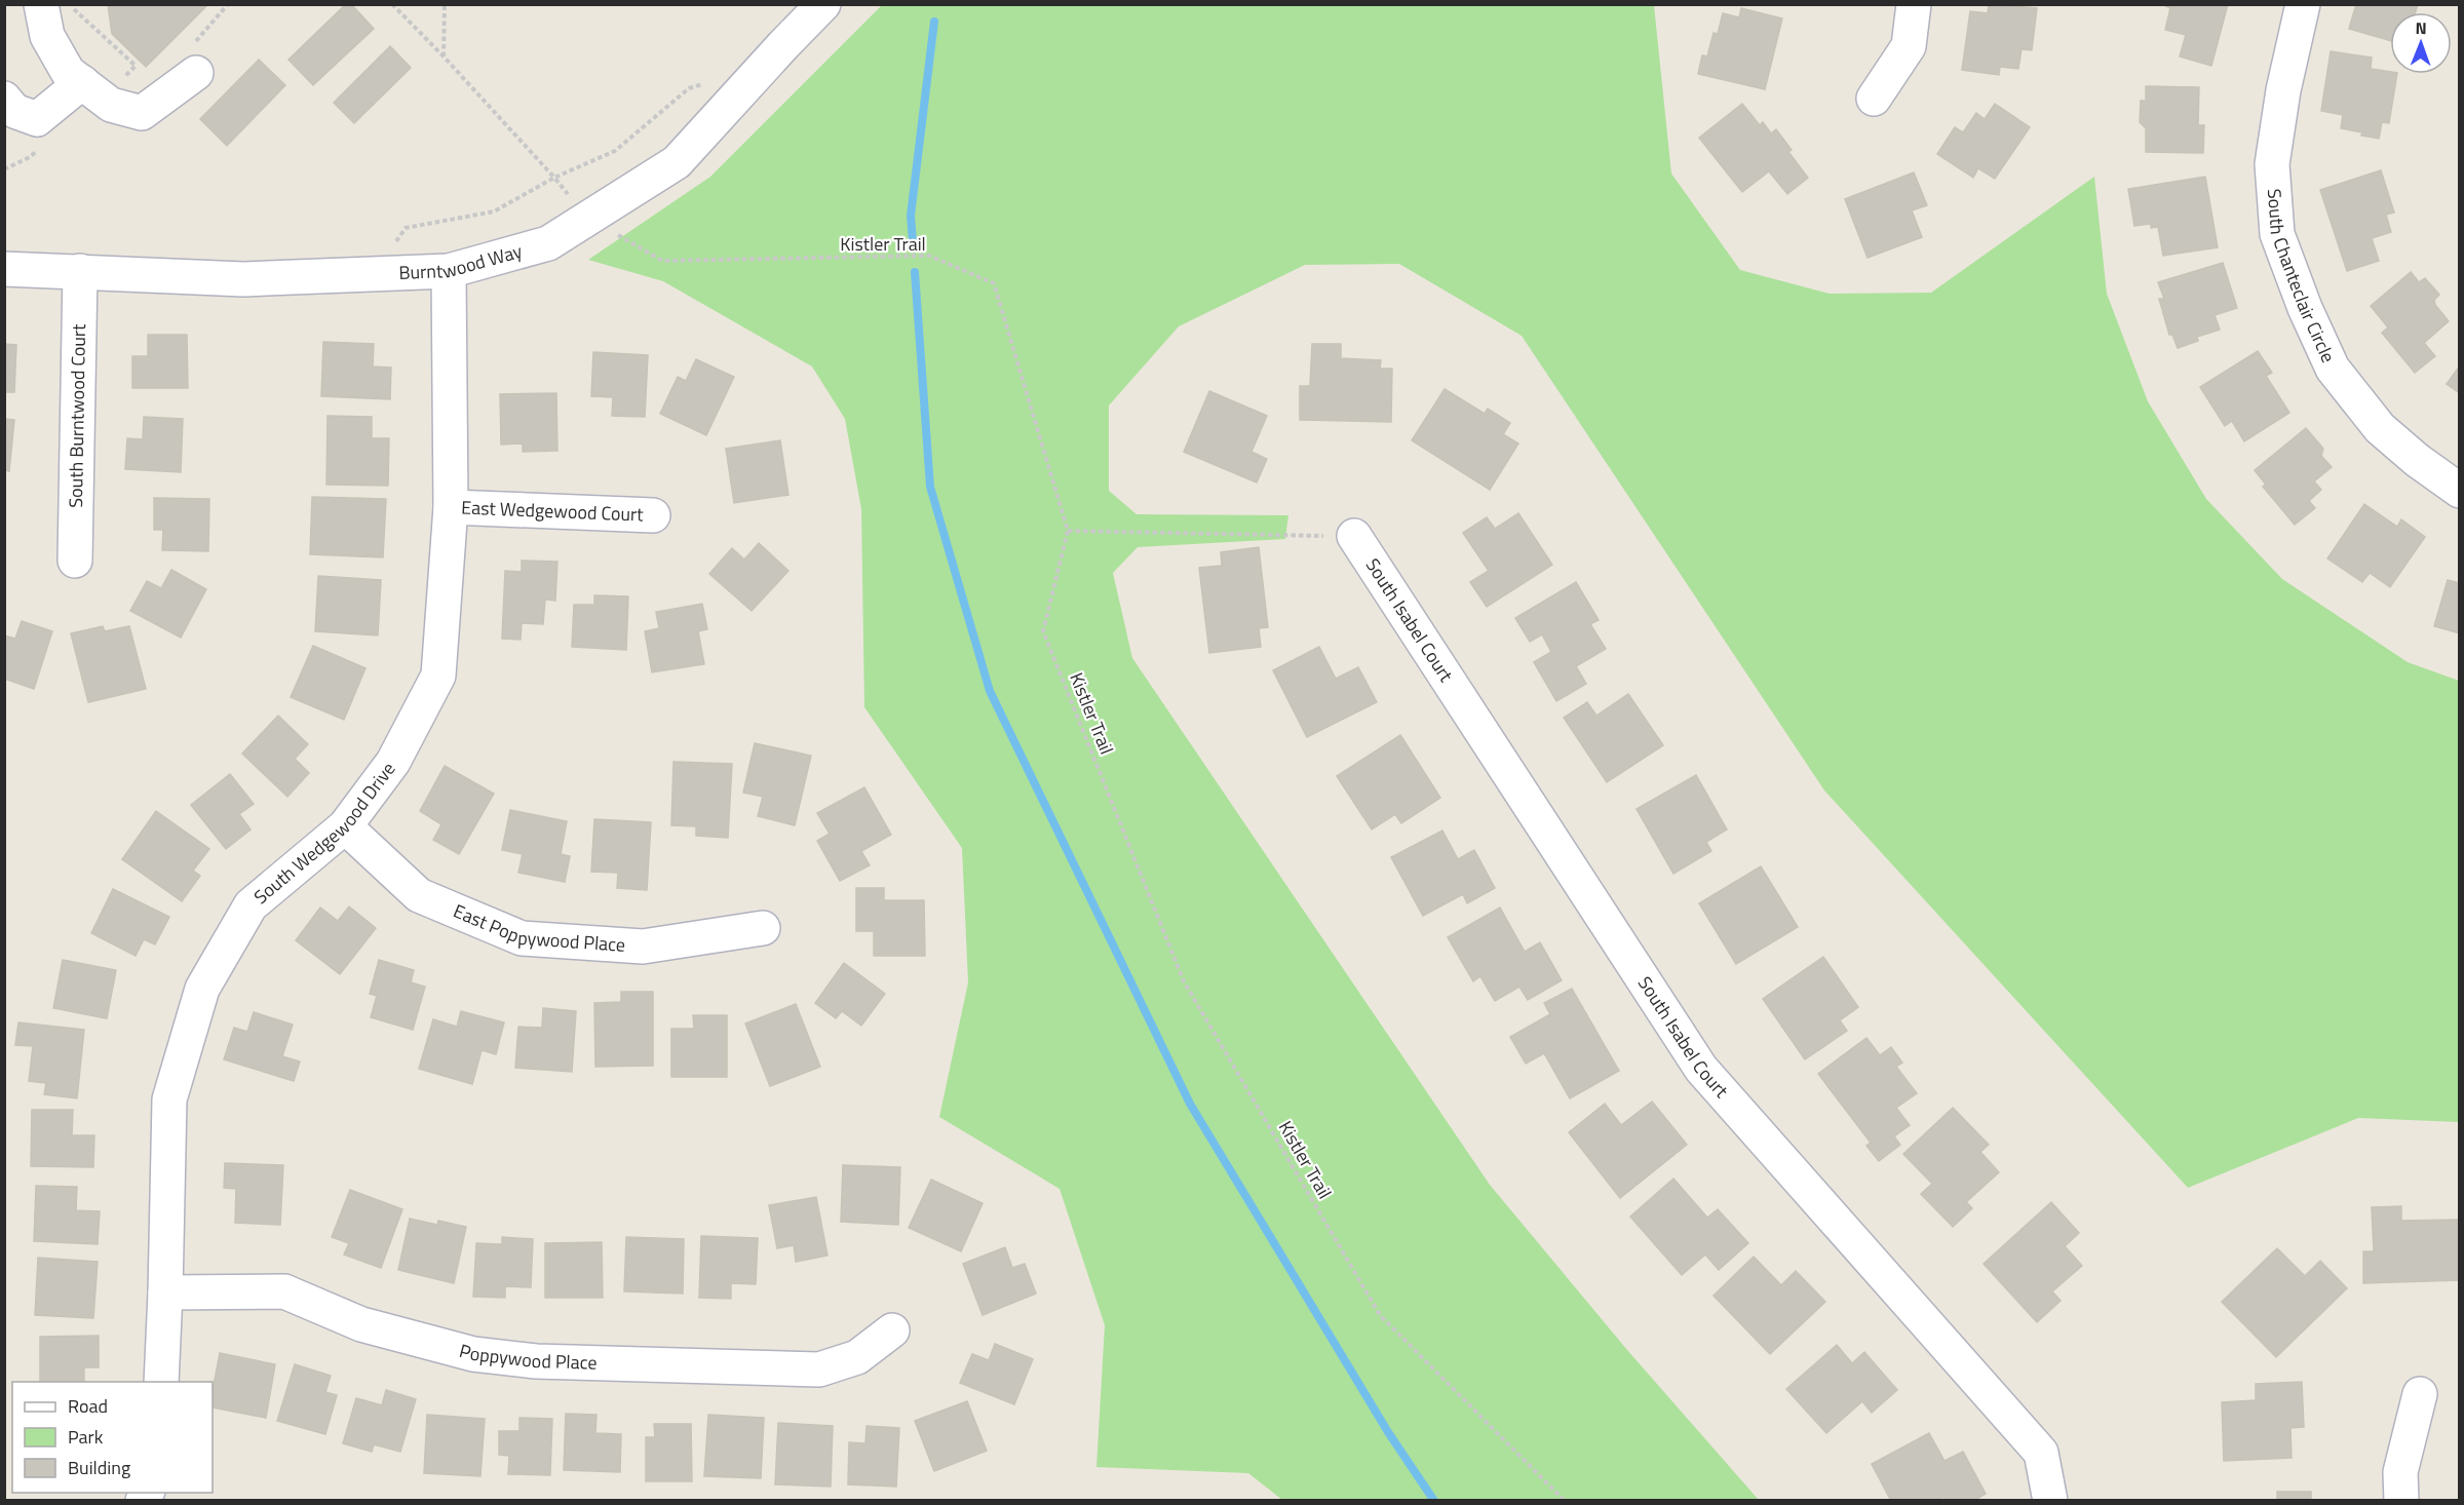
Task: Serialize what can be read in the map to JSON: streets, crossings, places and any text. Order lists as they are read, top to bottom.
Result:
{
  "streets": {
    "street": [
      "Burntwood Way",
      "South Chanteclair Circle",
      "South Burntwood Court",
      "East Wedgewood Court",
      "South Isabel Court",
      "South Wedgewood Drive",
      "East Poppywood Place",
      "Poppywood Place"
    ],
    "path": ["Kistler Trail"]
  },
  "crossings": [
    ["Kistler Trail", "Burntwood Way"],
    ["Burntwood Way", "South Burntwood Court"],
    ["Burntwood Way", "South Wedgewood Drive"],
    ["East Wedgewood Court", "South Wedgewood Drive"],
    ["South Wedgewood Drive", "East Poppywood Place"],
    ["South Wedgewood Drive", "Poppywood Place"]
  ],
  "legend": ["Road", "Park", "Building"],
  "north": "top"
}
